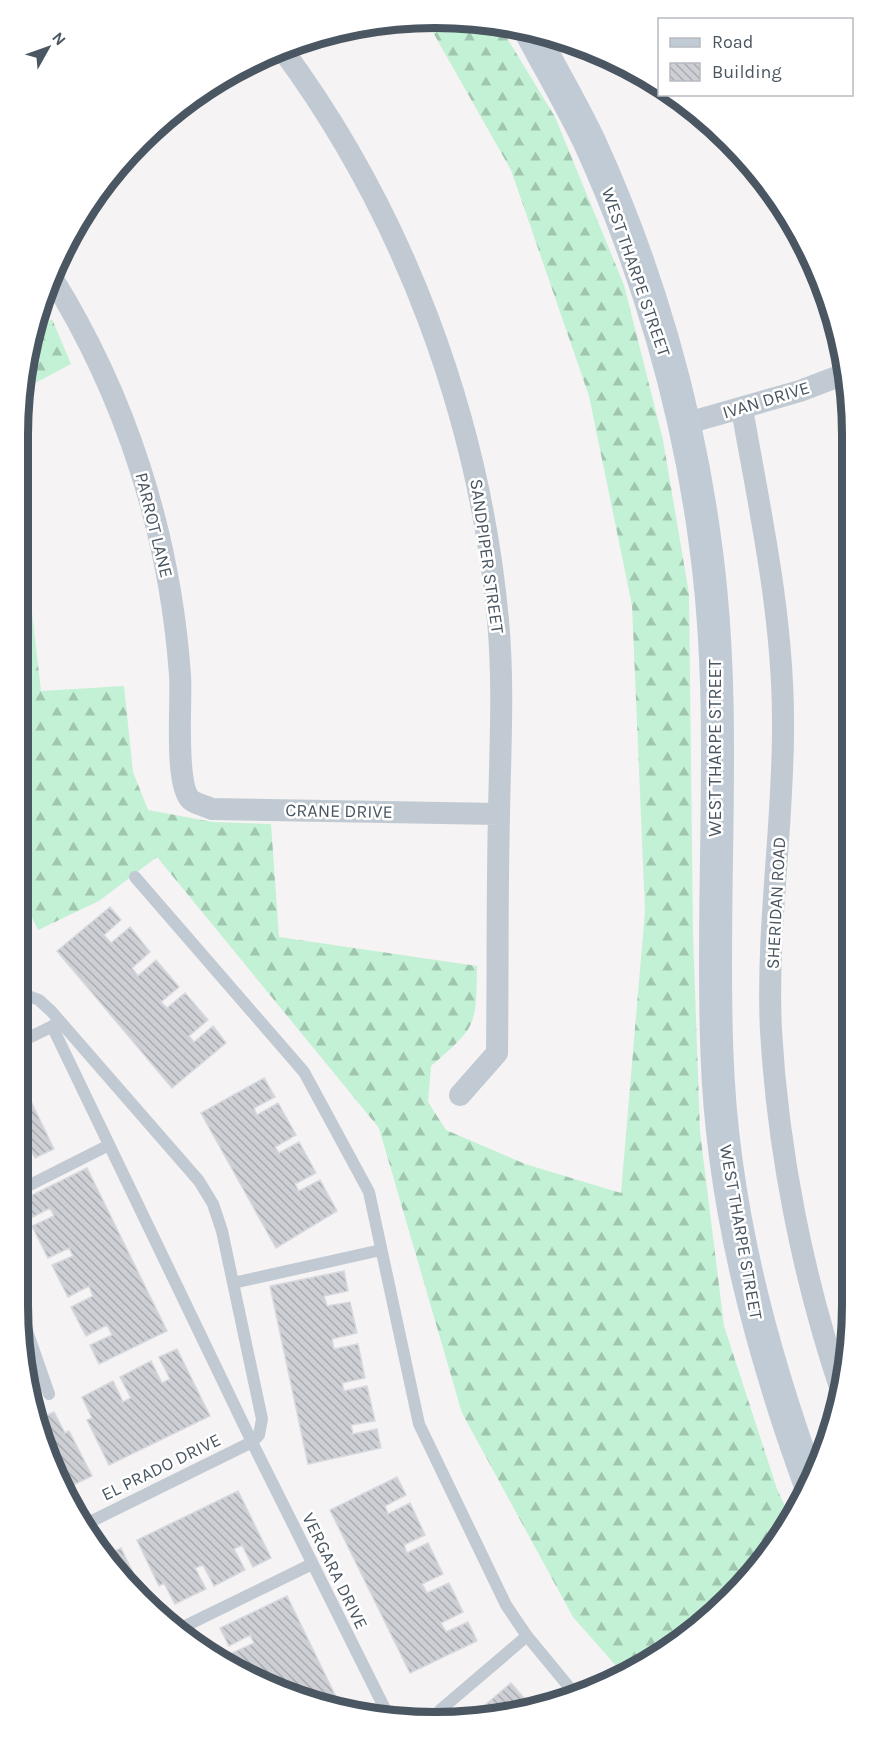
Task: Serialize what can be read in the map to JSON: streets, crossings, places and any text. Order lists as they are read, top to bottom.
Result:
{
  "streets": {
    "main road": ["WEST THARPE STREET"],
    "street": [
      "IVAN DRIVE",
      "PARROT LANE",
      "SANDPIPER STREET",
      "CRANE DRIVE",
      "SHERIDAN ROAD"
    ],
    "lane": ["EL PRADO DRIVE", "VERGARA DRIVE"]
  },
  "crossings": [
    ["WEST THARPE STREET", "IVAN DRIVE"],
    ["IVAN DRIVE", "SHERIDAN ROAD"],
    ["PARROT LANE", "CRANE DRIVE"],
    ["SANDPIPER STREET", "CRANE DRIVE"],
    ["EL PRADO DRIVE", "VERGARA DRIVE"]
  ],
  "legend": ["Road", "Building"],
  "north": "top right"
}
